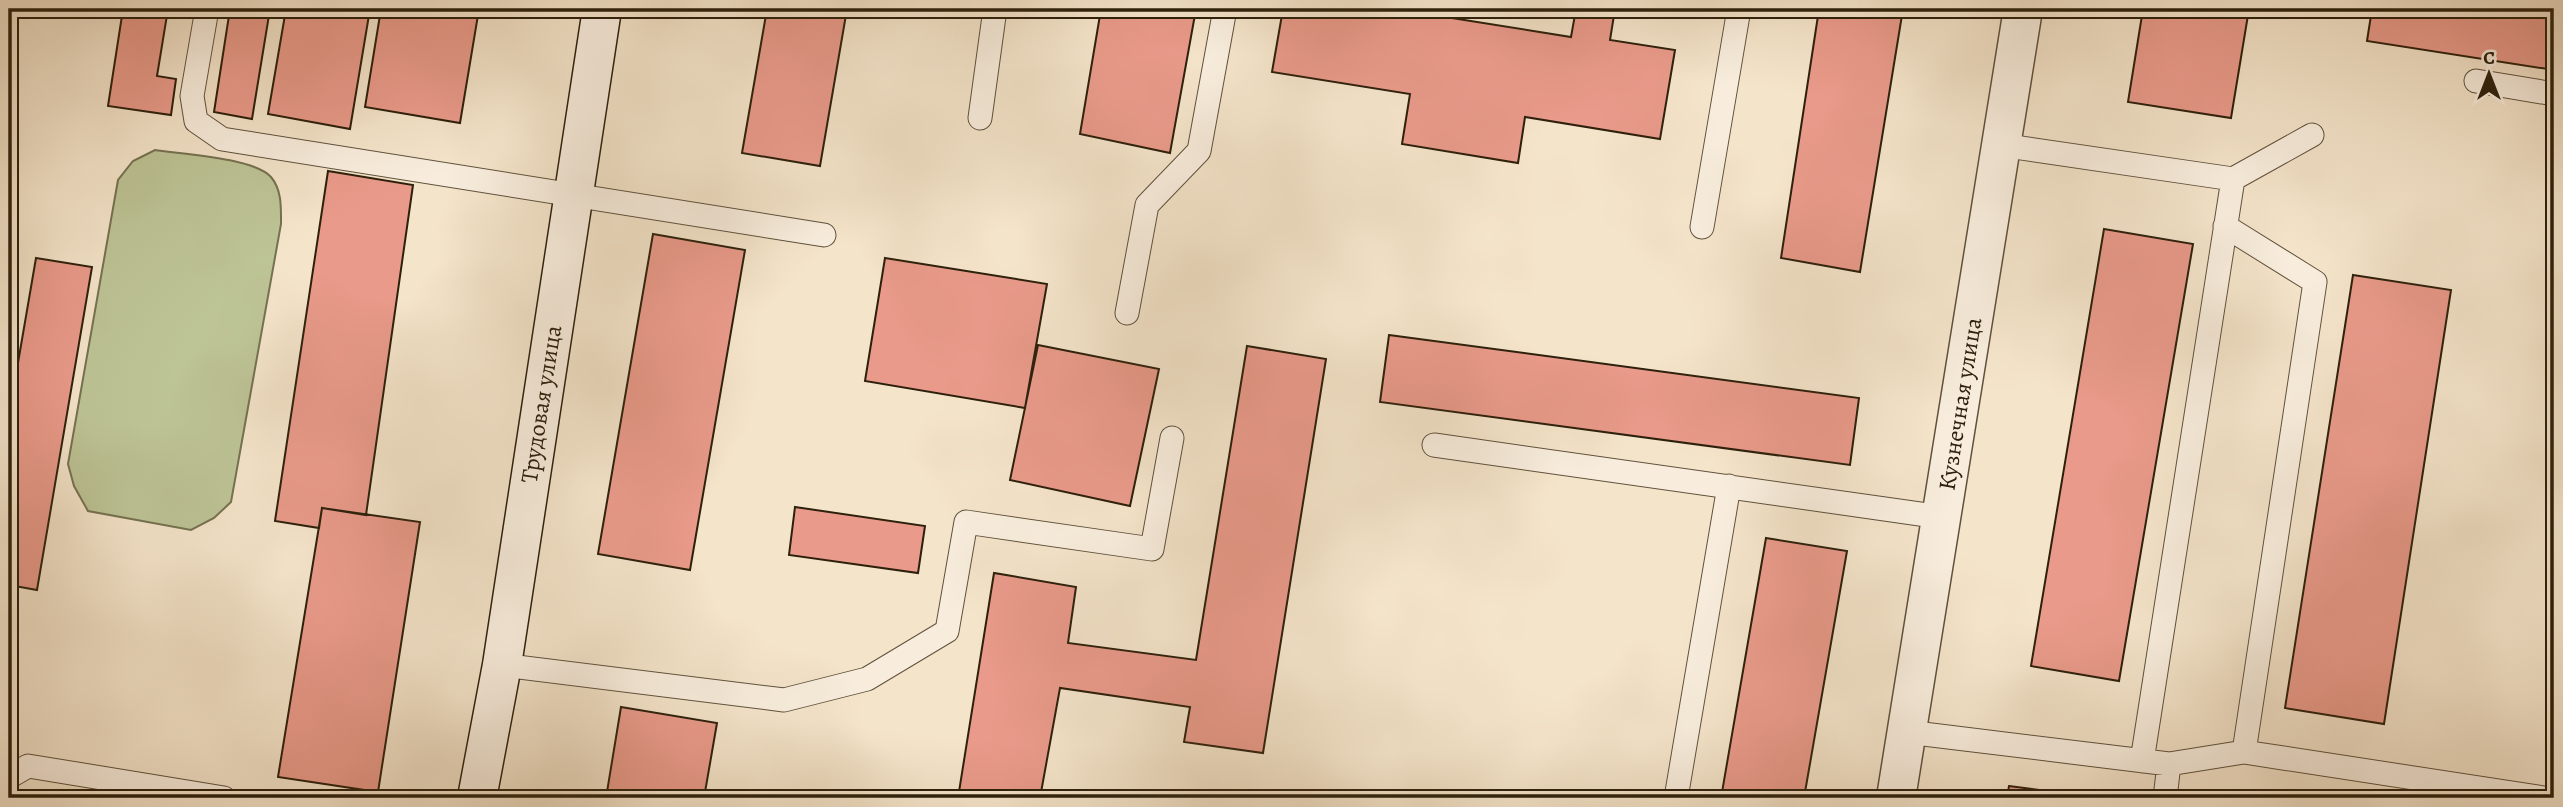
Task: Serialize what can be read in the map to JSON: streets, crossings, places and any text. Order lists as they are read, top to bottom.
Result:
{
  "streets": {
    "street": ["Трудовая улица", "Кузнечная улица"]
  },
  "north": "top"
}
